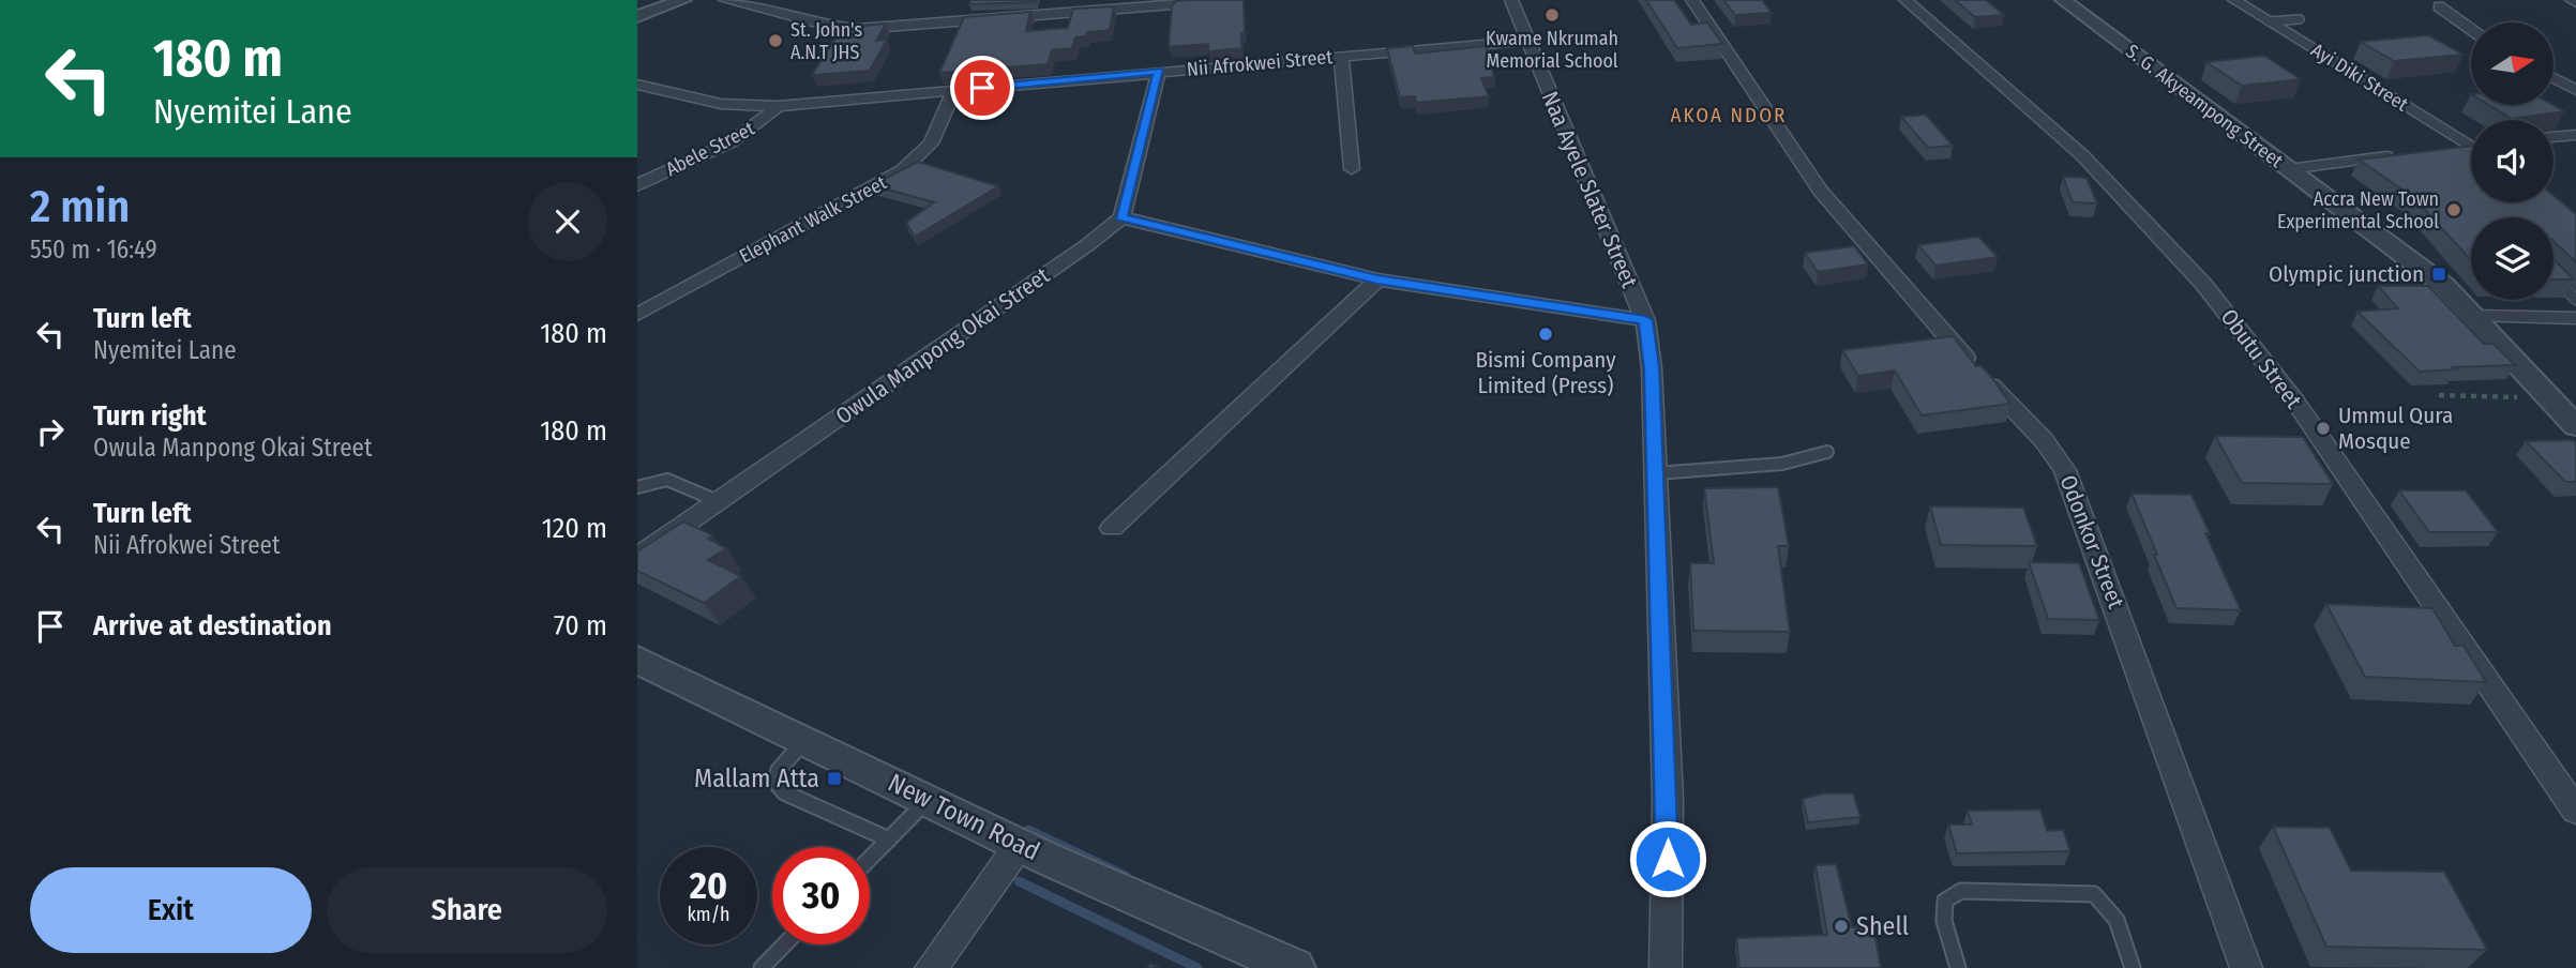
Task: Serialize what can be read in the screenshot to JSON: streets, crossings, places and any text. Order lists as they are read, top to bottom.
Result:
{
  "streets": {
    "street": [
      "Nii Afrokwei Street",
      "Ayi Diki Street",
      "S. G. Akyeampong Street",
      "Abele Street",
      "Naa Ayele Slater Street",
      "Elephant Walk Street",
      "Owula Manpong Okai Street",
      "Obutu Street",
      "Odonkor Street",
      "New Town Road"
    ]
  },
  "crossings": [
    ["Nii Afrokwei Street", "Abele Street"],
    ["Nii Afrokwei Street", "Naa Ayele Slater Street"],
    ["Nii Afrokwei Street", "Elephant Walk Street"]
  ],
  "districts": ["AKOA NDOR"],
  "places": {
    "other": [
      "Kwame Nkrumah Memorial School",
      "St. John's A.N.T JHS",
      "Accra New Town Experimental School",
      "Bismi Company Limited (Press)",
      "Ummul Qura Mosque",
      "Shell"
    ],
    "transit": ["Olympic junction", "Mallam Atta"]
  },
  "north": "right",
  "page": {
    "turn": ["180 m", "Nyemitei Lane"],
    "heading": ["2 min", "550 m · 16:49"],
    "list": [
      {
        "name": "Turn left",
        "note": "Nyemitei Lane",
        "value": "180 m"
      },
      {
        "name": "Turn right",
        "note": "Owula Manpong Okai Street",
        "value": "180 m"
      },
      {
        "name": "Turn left",
        "note": "Nii Afrokwei Street",
        "value": "120 m"
      },
      {
        "name": "Arrive at destination",
        "value": "70 m"
      }
    ],
    "speed": "20 km/h",
    "limit": "30",
    "buttons": ["Exit", "Share"]
  }
}
